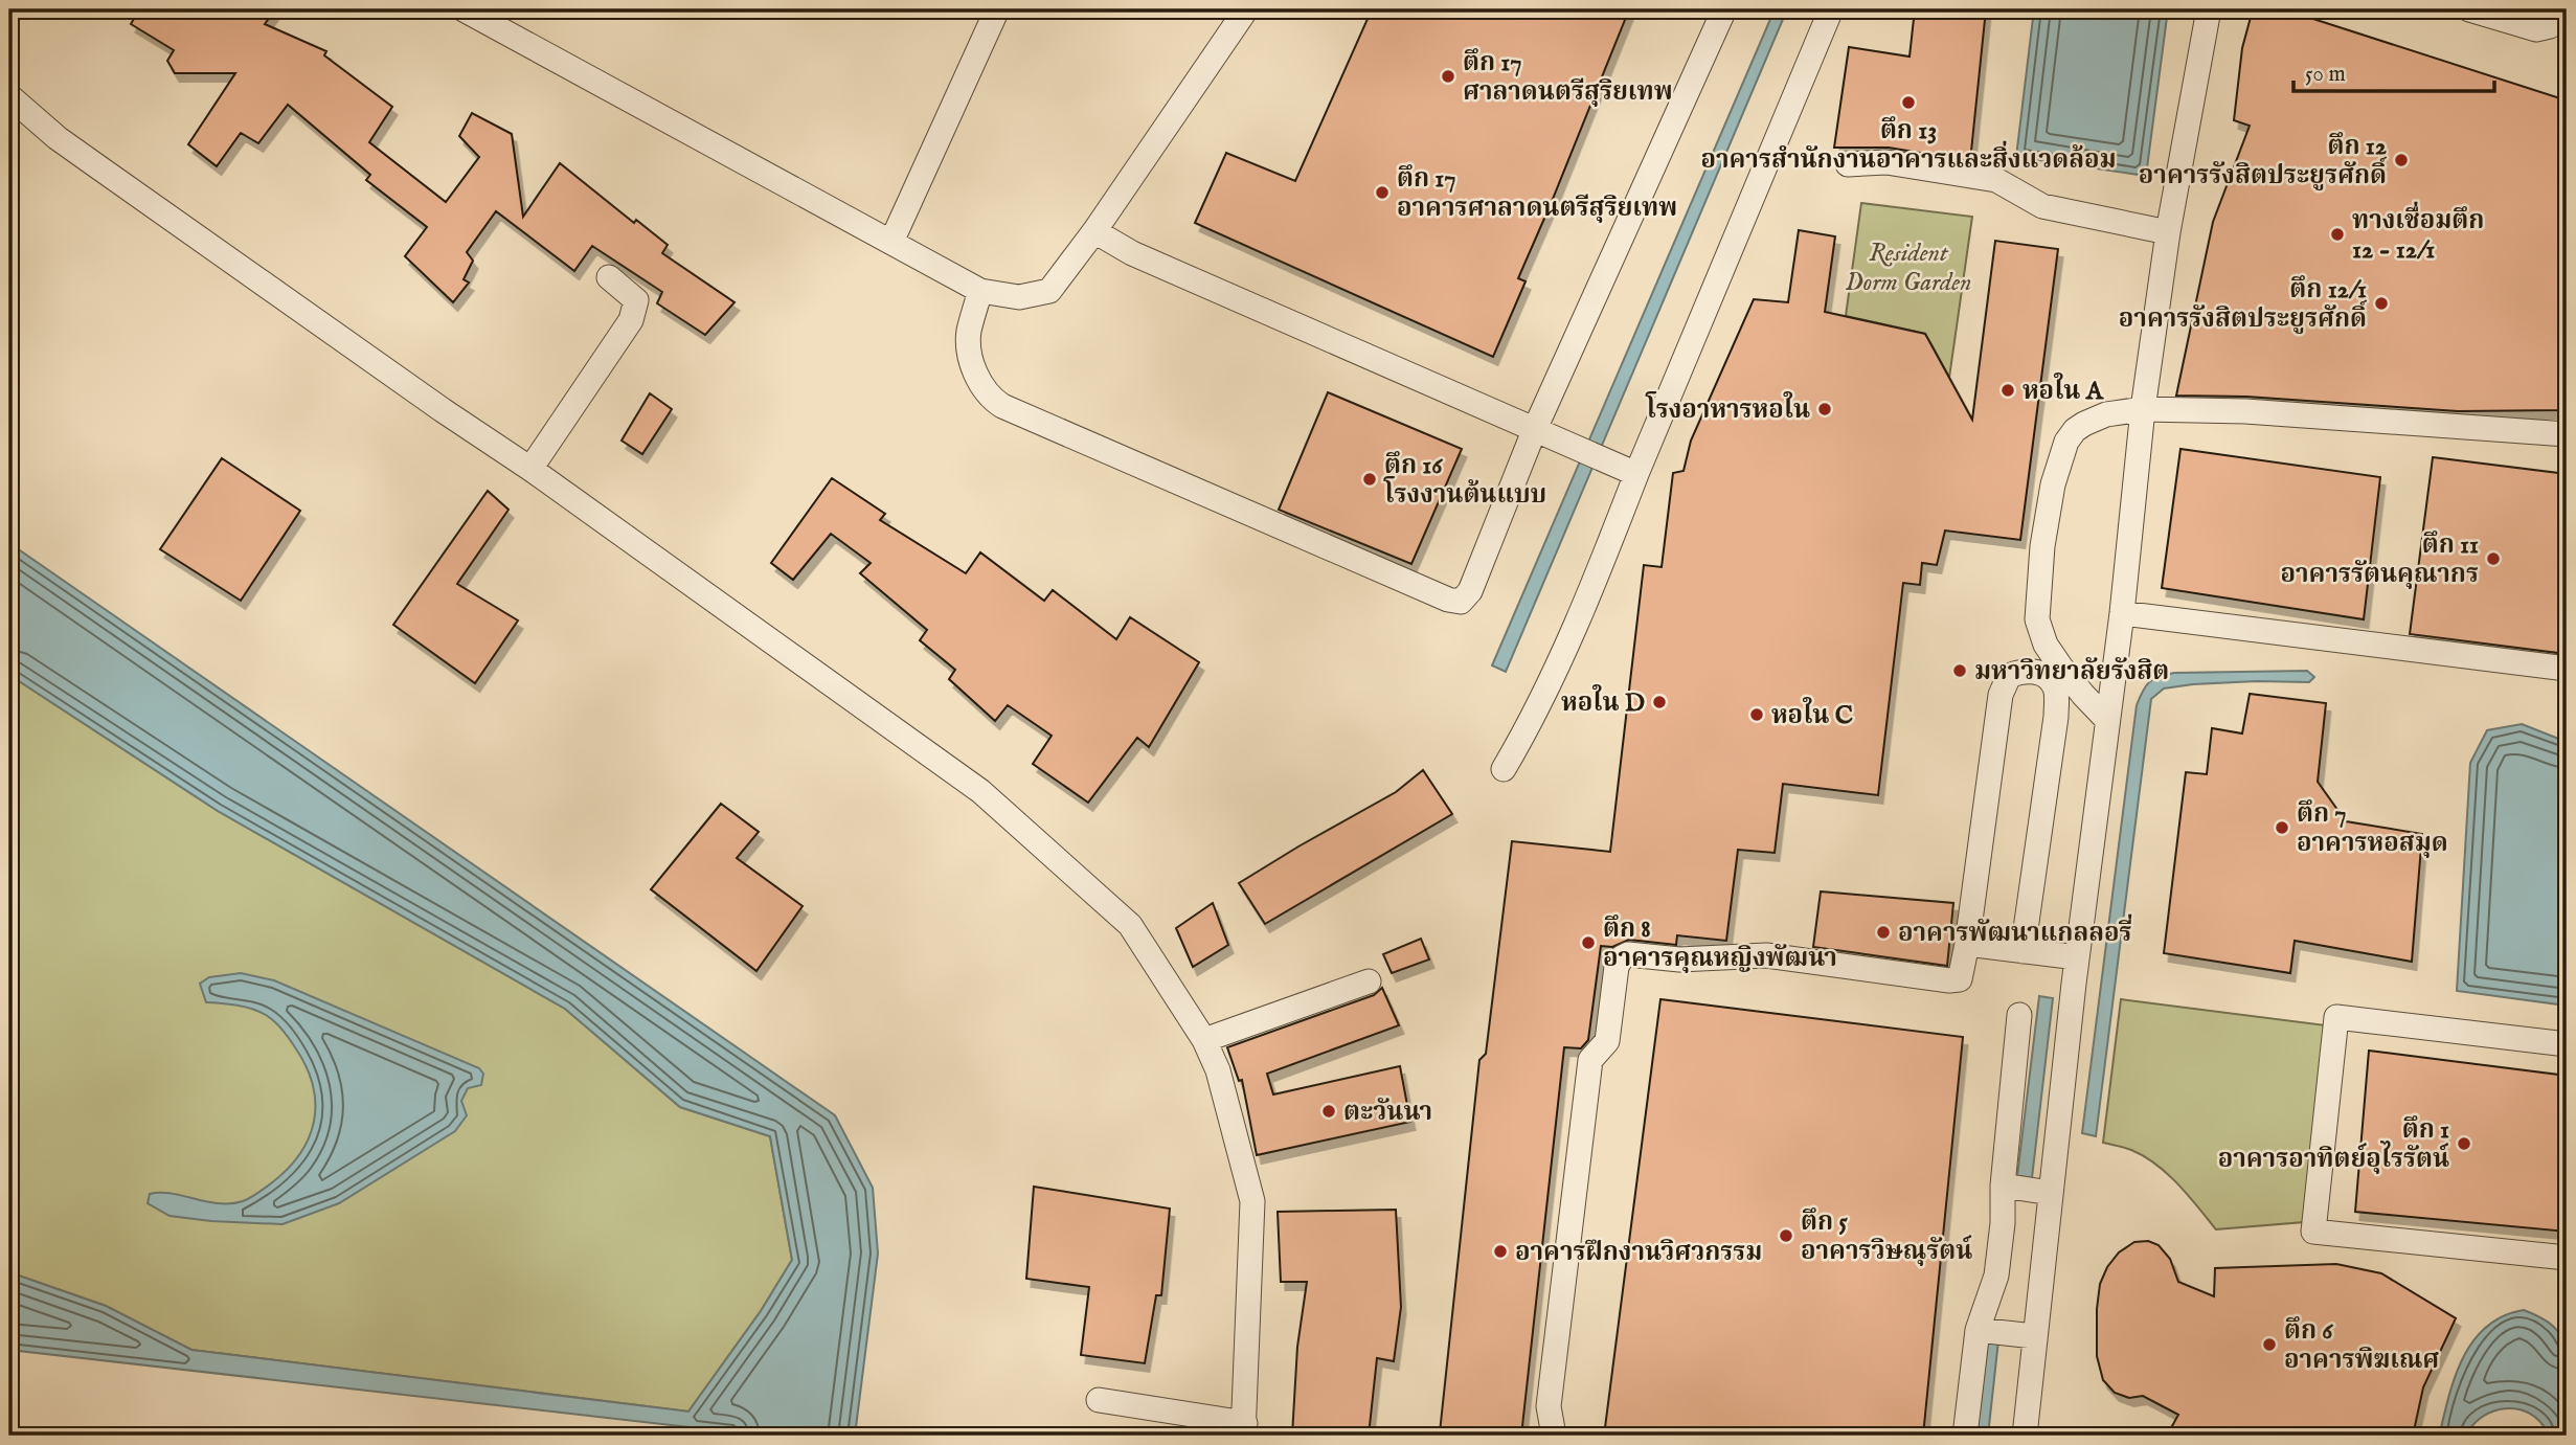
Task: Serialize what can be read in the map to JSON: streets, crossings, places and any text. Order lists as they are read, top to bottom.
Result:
{
  "parks": ["Resident Dorm Garden"],
  "places": [
    "ตึก 17 ศาลาดนตรีสุริยเทพ",
    "ตึก 13 อาคารสำนักงานอาคารและสิ่งแวดล้อม",
    "ตึก 12 อาคารรังสิตประยูรศักดิ์",
    "ตึก 17 อาคารศาลาดนตรีสุริยเทพ",
    "ทางเชื่อมตึก 12 - 12/1",
    "ตึก 12/1 อาคารรังสิตประยูรศักดิ์",
    "หอใน A",
    "โรงอาหารหอใน",
    "ตึก 16 โรงงานต้นแบบ",
    "ตึก 11 อาคารรัตนคุณากร",
    "มหาวิทยาลัยรังสิต",
    "หอใน D",
    "หอใน C",
    "ตึก 7 อาคารหอสมุด",
    "อาคารพัฒนาแกลลอรี่",
    "ตึก 8 อาคารคุณหญิงพัฒนา",
    "ตะวันนา",
    "ตึก 1 อาคารอาทิตย์อุไรรัตน์",
    "ตึก 5 อาคารวิษณุรัตน์",
    "อาคารฝึกงานวิศวกรรม",
    "ตึก 6 อาคารพิฆเณศ"
  ],
  "scale_bar": "50 m"
}
